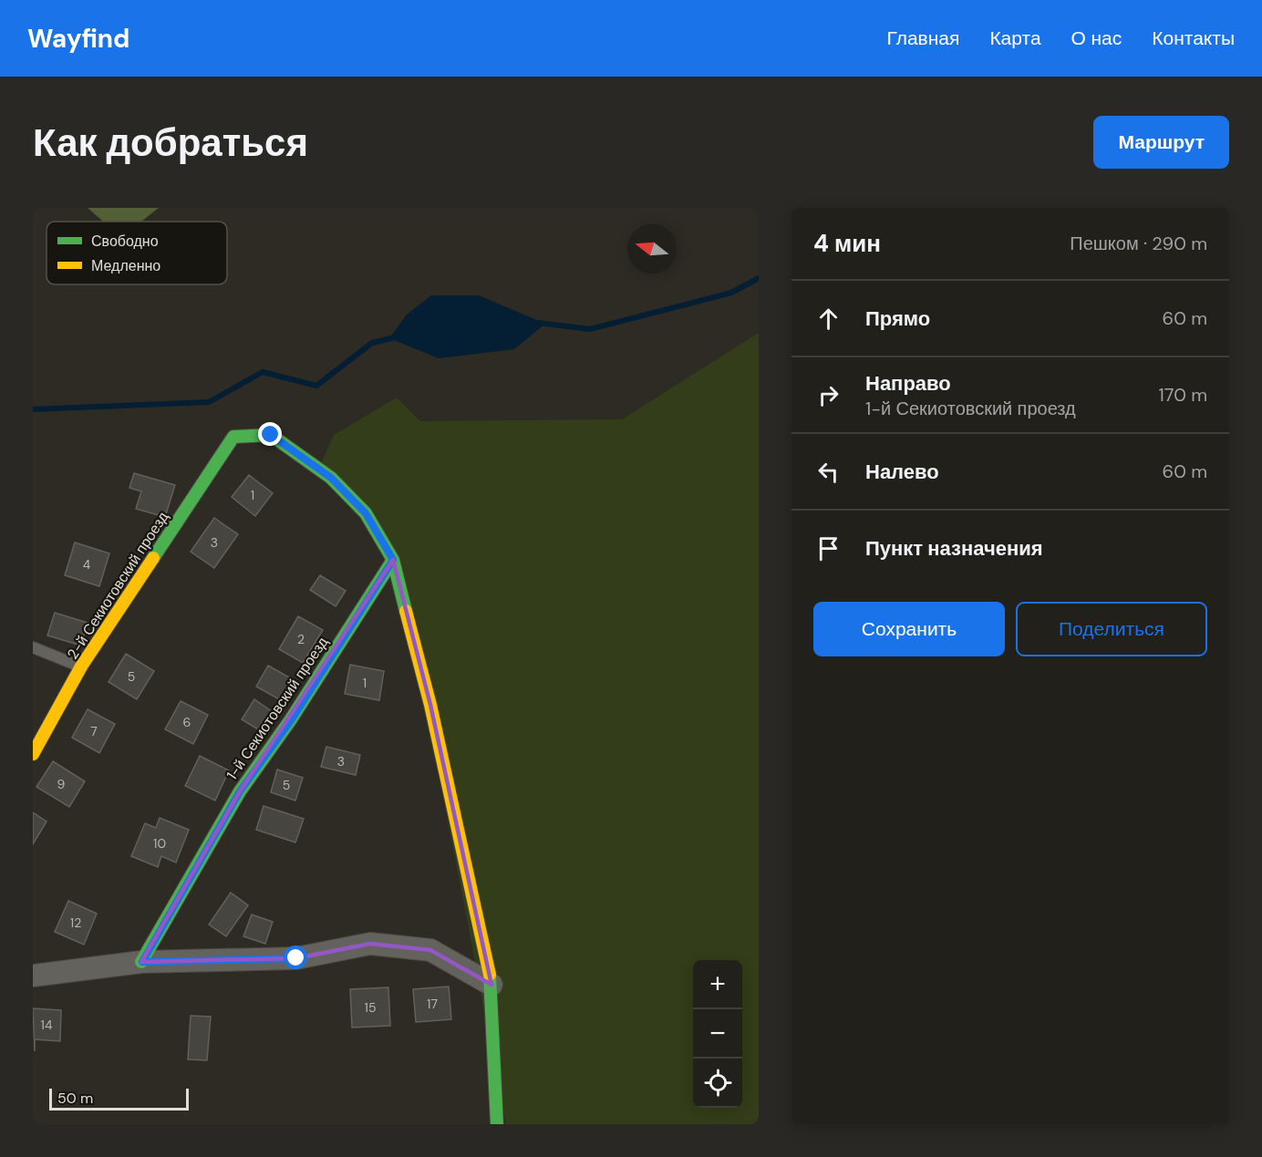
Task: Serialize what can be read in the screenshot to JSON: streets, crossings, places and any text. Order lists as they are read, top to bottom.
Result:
{
  "streets": {
    "street": ["2-й Секиотовский проезд", "1-й Секиотовский проезд"]
  },
  "crossings": [
    ["2-й Секиотовский проезд", "1-й Секиотовский проезд"]
  ],
  "house_numbers": [
    "1",
    "3",
    "4",
    "2",
    "5",
    "1",
    "6",
    "7",
    "3",
    "9",
    "5",
    "10",
    "12",
    "17",
    "15",
    "14"
  ],
  "legend": ["Свободно", "Медленно"],
  "scale_bar": "50 m",
  "north": "left",
  "page": {
    "header": "Wayfind",
    "nav": [
      "Главная",
      "Карта",
      "О нас",
      "Контакты"
    ],
    "buttons": [
      "Маршрут",
      ["Сохранить", "Поделиться"]
    ],
    "title": "Как добраться",
    "heading": ["4 мин", "Пешком · 290 m"],
    "list": [
      ["Прямо", "60 m"],
      ["Направо", "1-й Секиотовский проезд", "170 m"],
      ["Налево", "60 m"],
      "Пункт назначения"
    ],
    "map_buttons": ["+", "−"],
    "scale": "50 m"
  }
}
